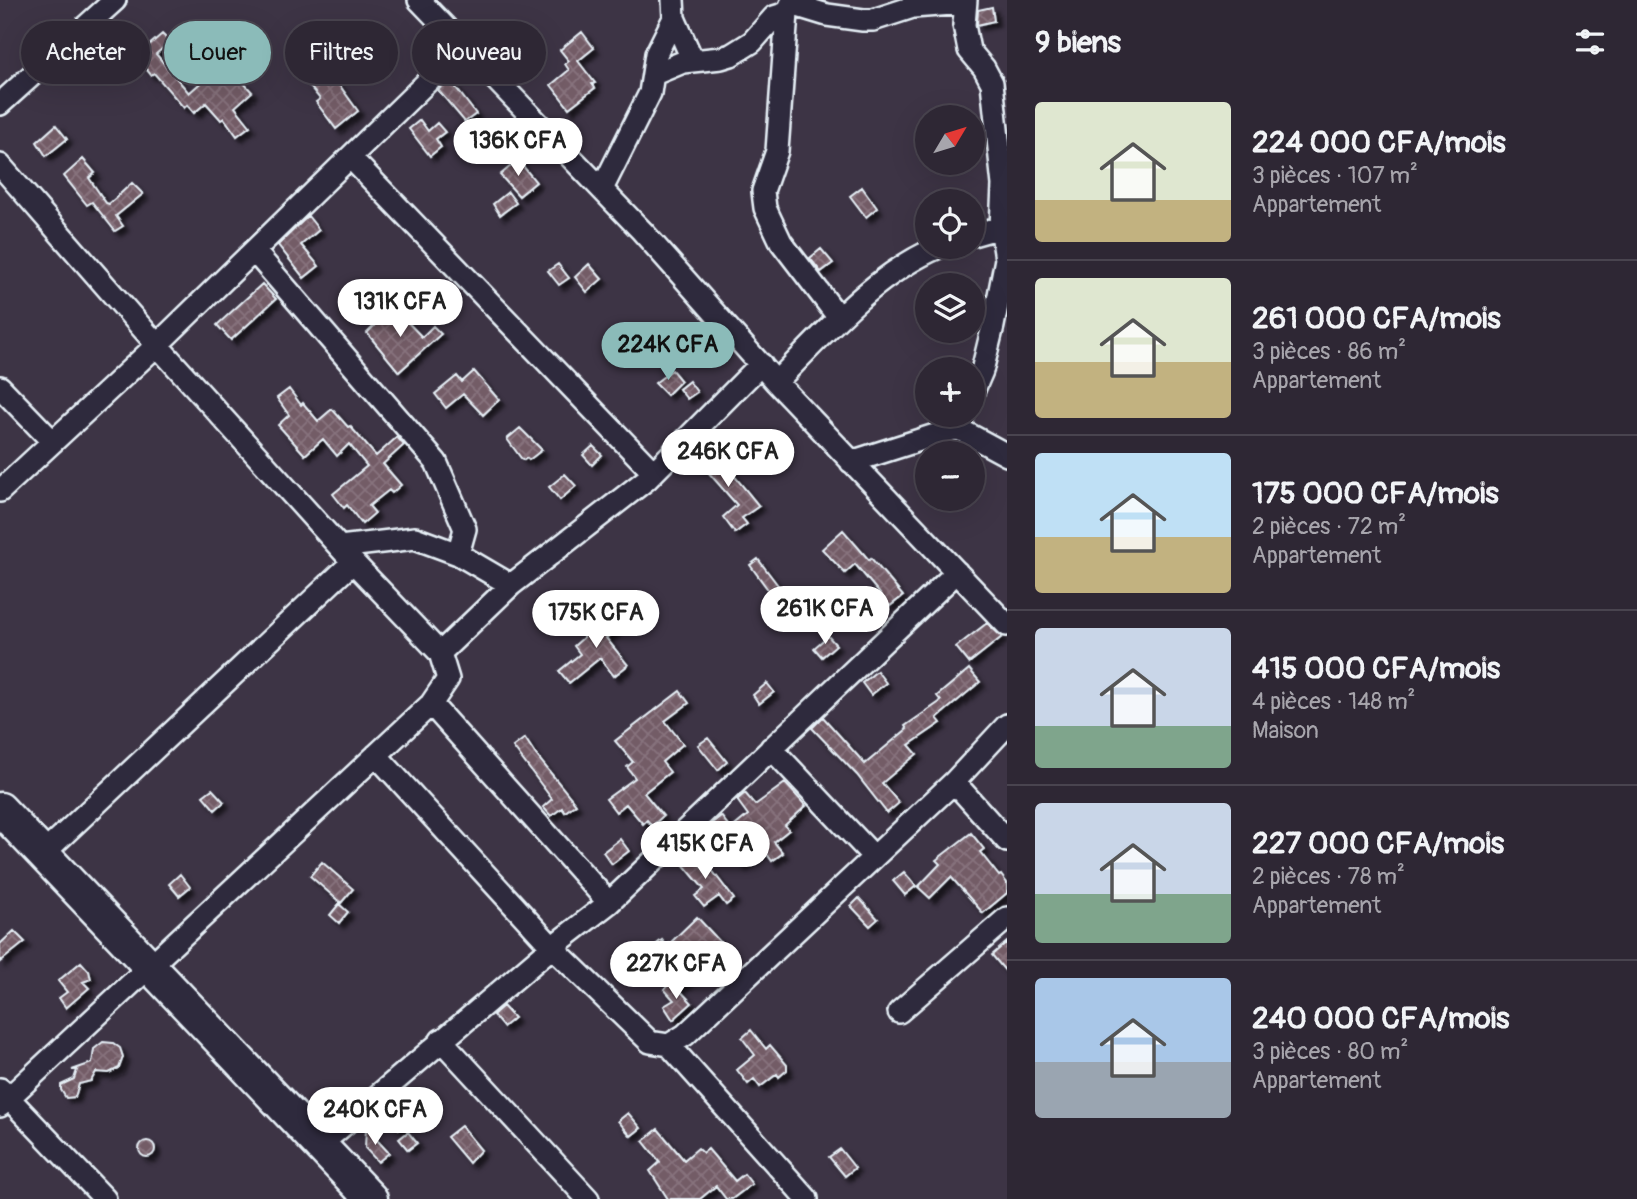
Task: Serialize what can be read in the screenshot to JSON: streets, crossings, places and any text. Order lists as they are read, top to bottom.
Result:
{
  "north": "top right",
  "page": {
    "heading": "9 biens",
    "chip": [
      "Acheter",
      "Louer",
      "Filtres",
      "Nouveau"
    ],
    "list": [
      {
        "name": "224 000 CFA/mois",
        "note": "3 pièces · 107 m² · Appartement"
      },
      {
        "name": "261 000 CFA/mois",
        "note": "3 pièces · 86 m² · Appartement"
      },
      {
        "name": "175 000 CFA/mois",
        "note": "2 pièces · 72 m² · Appartement"
      },
      {
        "name": "415 000 CFA/mois",
        "note": "4 pièces · 148 m² · Maison"
      },
      {
        "name": "227 000 CFA/mois",
        "note": "2 pièces · 78 m² · Appartement"
      },
      {
        "name": "240 000 CFA/mois",
        "note": "3 pièces · 80 m² · Appartement"
      }
    ],
    "map_buttons": ["+", "−"],
    "price": [
      "136K CFA",
      "131K CFA",
      "224K CFA",
      "246K CFA",
      "261K CFA",
      "175K CFA",
      "415K CFA",
      "227K CFA",
      "240K CFA"
    ]
  }
}
